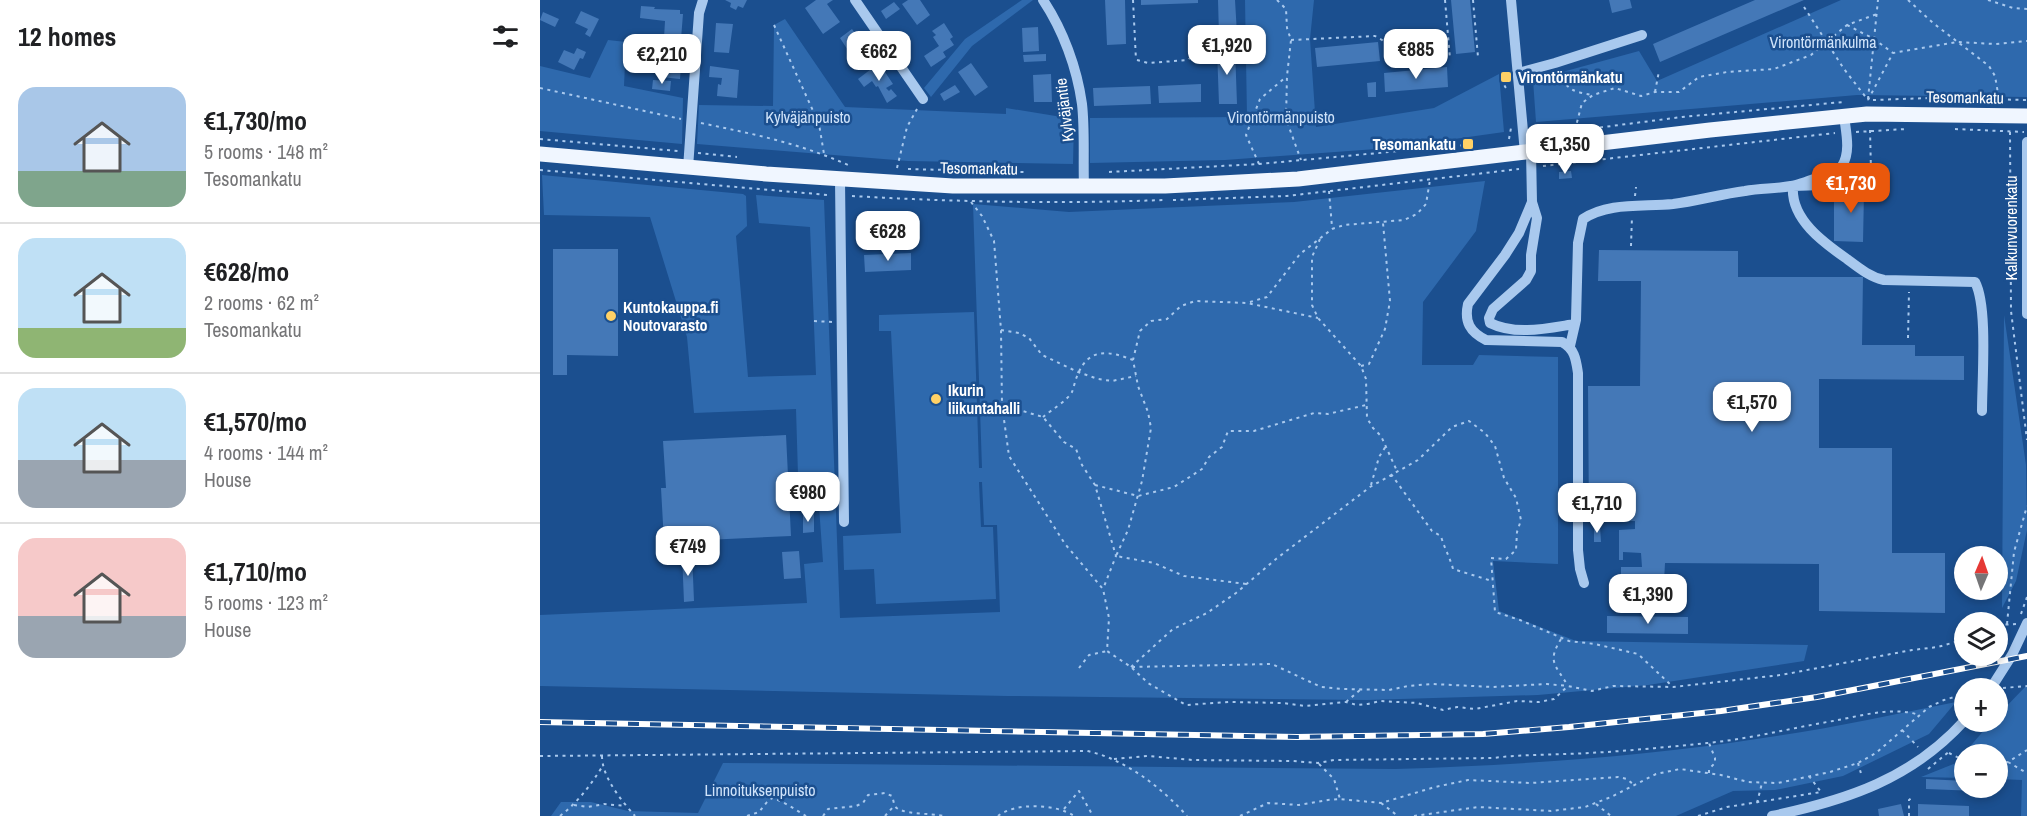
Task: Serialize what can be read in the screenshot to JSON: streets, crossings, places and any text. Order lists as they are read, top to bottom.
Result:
{
  "streets": {
    "main road": ["Tesomankatu"],
    "street": ["Kylväjäntie", "Kalkunvuorenkatu"]
  },
  "crossings": [
    ["Tesomankatu", "Kylväjäntie"]
  ],
  "parks": [
    "Virontörmänkulma",
    "Kylväjänpuisto",
    "Virontörmänpuisto",
    "Linnoituksenpuisto"
  ],
  "places": {
    "transit": ["Virontörmänkatu", "Tesomankatu"],
    "other": ["Kuntokauppa.fi Noutovarasto", "Ikurin liikuntahalli"]
  },
  "north": "top",
  "page": {
    "heading": "12 homes",
    "price": [
      "€1,920",
      "€885",
      "€662",
      "€2,210",
      "€1,350",
      "€1,730",
      "€628",
      "€1,570",
      "€980",
      "€1,710",
      "€749",
      "€1,390"
    ],
    "list": [
      {
        "name": "€1,730/mo",
        "note": "5 rooms · 148 m² · Tesomankatu"
      },
      {
        "name": "€628/mo",
        "note": "2 rooms · 62 m² · Tesomankatu"
      },
      {
        "name": "€1,570/mo",
        "note": "4 rooms · 144 m² · House"
      },
      {
        "name": "€1,710/mo",
        "note": "5 rooms · 123 m² · House"
      }
    ],
    "map_buttons": ["+", "−"]
  }
}
